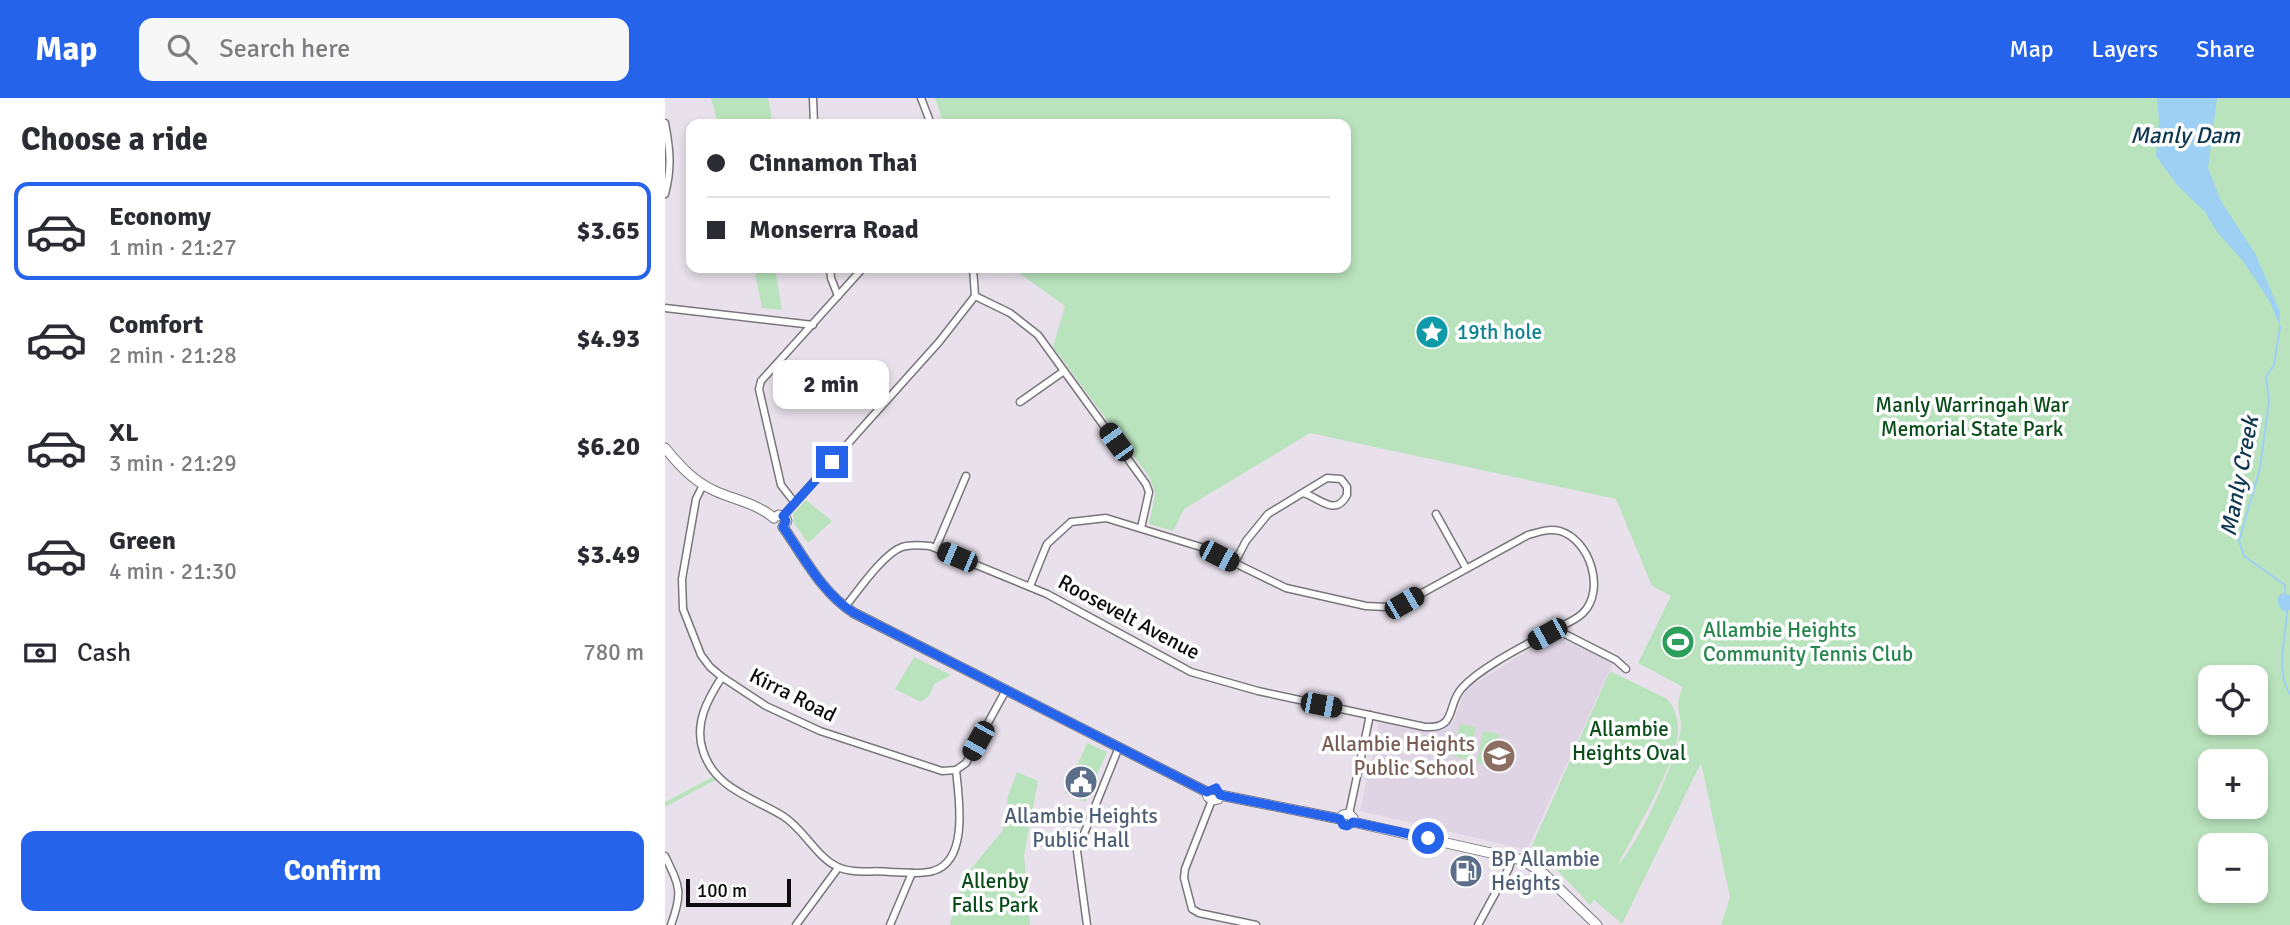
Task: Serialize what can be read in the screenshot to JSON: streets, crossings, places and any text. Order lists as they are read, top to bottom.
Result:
{
  "streets": {
    "street": ["Roosevelt Avenue", "Kirra Road"]
  },
  "water": ["Manly Dam", "Manly Creek"],
  "parks": ["Manly Warringah War Memorial State Park", "Allambie Heights Oval", "Allenby Falls Park"],
  "places": {
    "place": ["19th hole"],
    "sports": ["Allambie Heights Community Tennis Club"],
    "school or university": ["Allambie Heights Public School"],
    "public building": ["Allambie Heights Public Hall"],
    "fuel station": ["BP Allambie Heights"]
  },
  "scale_bar": "100 m",
  "page": {
    "header": "Map",
    "search": "Search here",
    "nav": ["Map", "Layers", "Share"],
    "heading": "Choose a ride",
    "banner": ["Cinnamon Thai", "Monserra Road"],
    "list": [
      {
        "name": "Economy",
        "note": "1 min · 21:27",
        "value": "$3.65"
      },
      {
        "name": "Comfort",
        "note": "2 min · 21:28",
        "value": "$4.93"
      },
      {
        "name": "XL",
        "note": "3 min · 21:29",
        "value": "$6.20"
      },
      {
        "name": "Green",
        "note": "4 min · 21:30",
        "value": "$3.49"
      }
    ],
    "bubble": "2 min",
    "pay": ["Cash", "780 m"],
    "map_buttons": ["+", "−"],
    "buttons": "Confirm",
    "scale": "100 m"
  }
}
